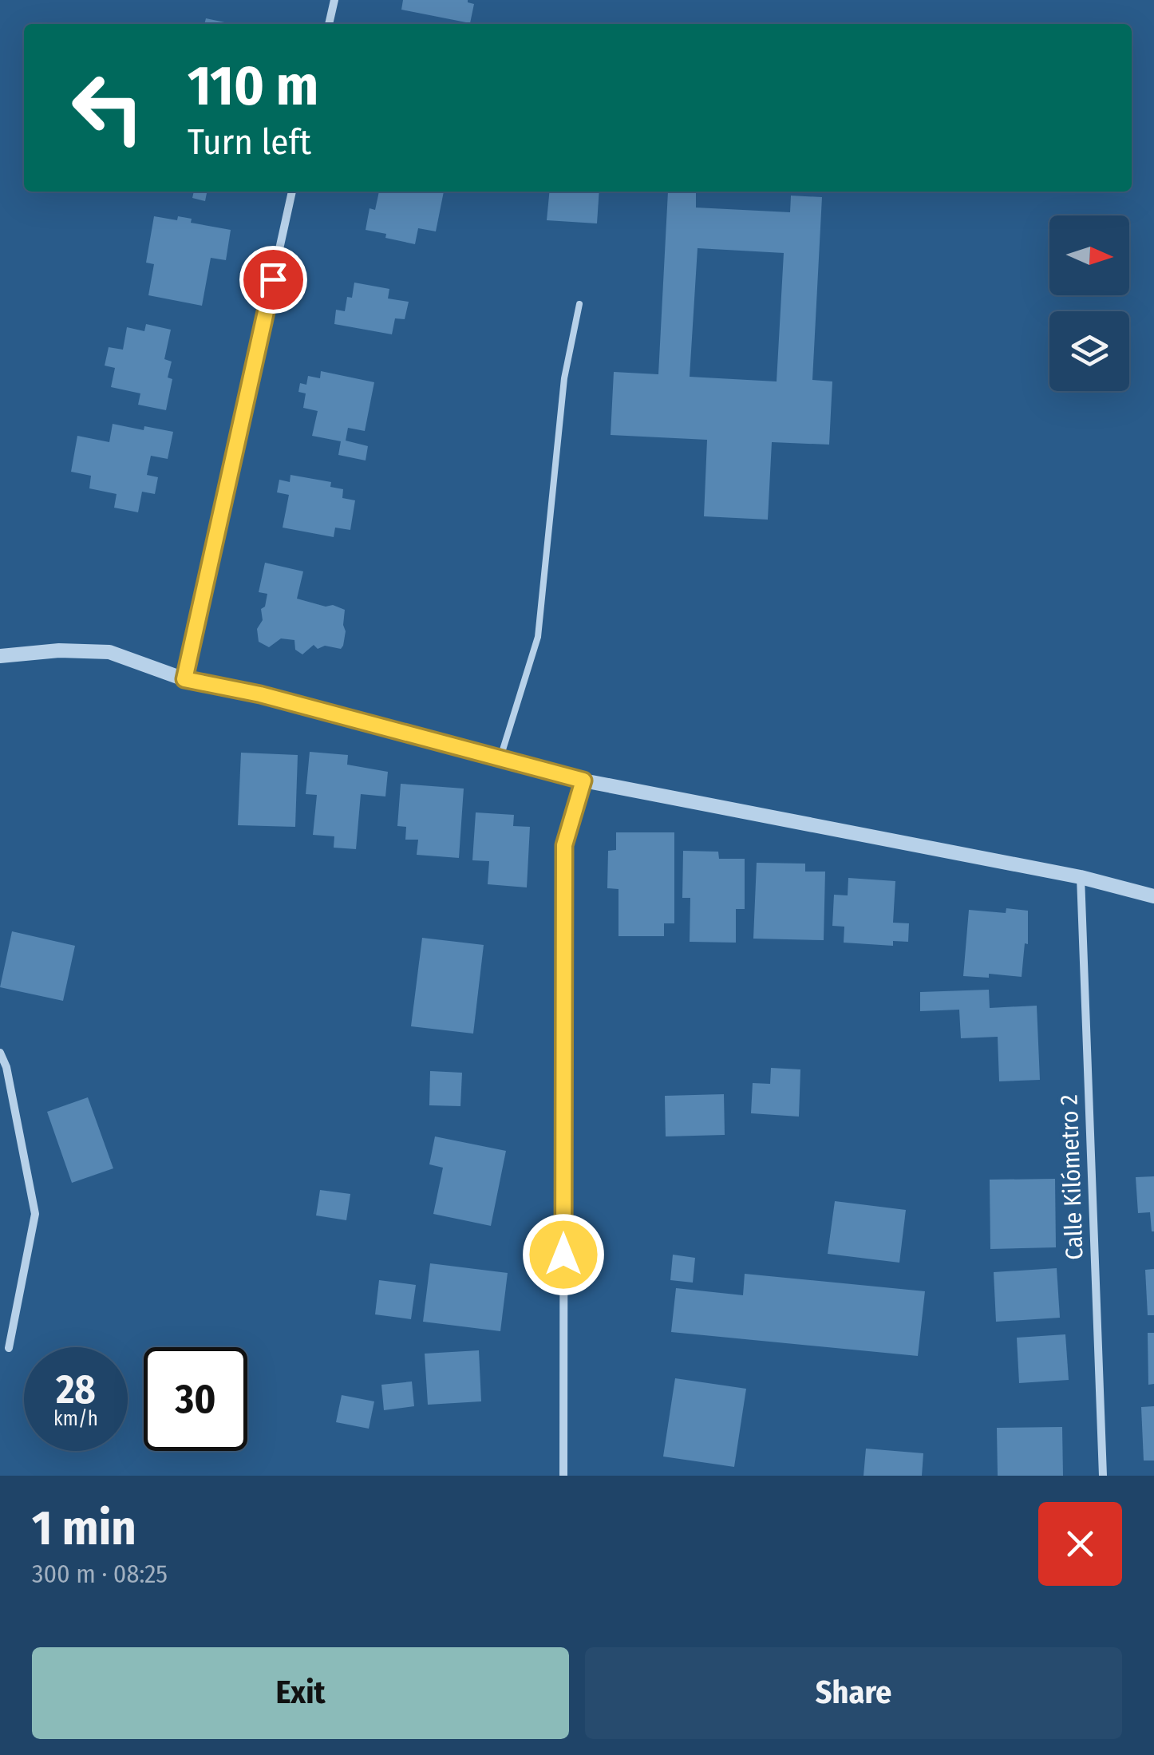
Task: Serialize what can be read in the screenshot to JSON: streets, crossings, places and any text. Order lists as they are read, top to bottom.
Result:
{
  "streets": {
    "street": ["Calle Kilómetro 2"]
  },
  "north": "right",
  "page": {
    "turn": ["110 m", "Turn left"],
    "speed": "28 km/h",
    "limit": "30",
    "heading": ["1 min", "300 m · 08:25"],
    "buttons": ["Exit", "Share"]
  }
}
